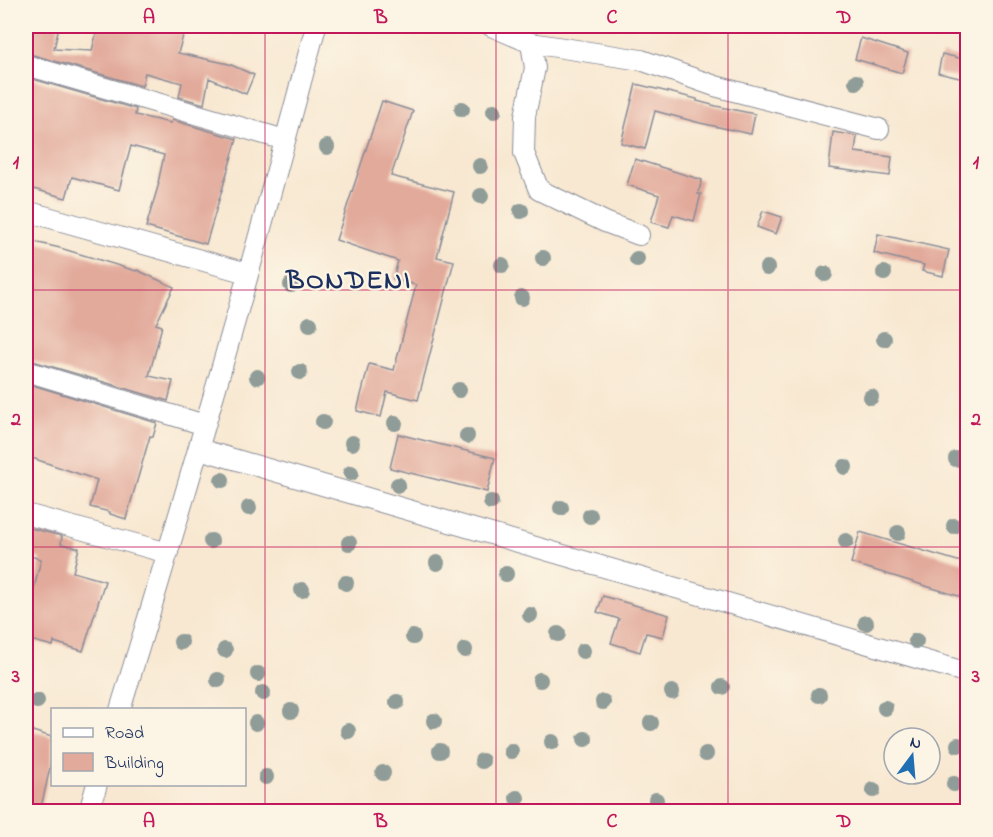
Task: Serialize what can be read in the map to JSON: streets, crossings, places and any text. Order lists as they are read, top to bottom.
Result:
{
  "districts": ["BONDENI"],
  "legend": ["Road", "Building"],
  "north": "top",
  "grid": {
    "columns": [
      "A",
      "B",
      "C",
      "D"
    ],
    "rows": ["1", "2", "3"]
  }
}
